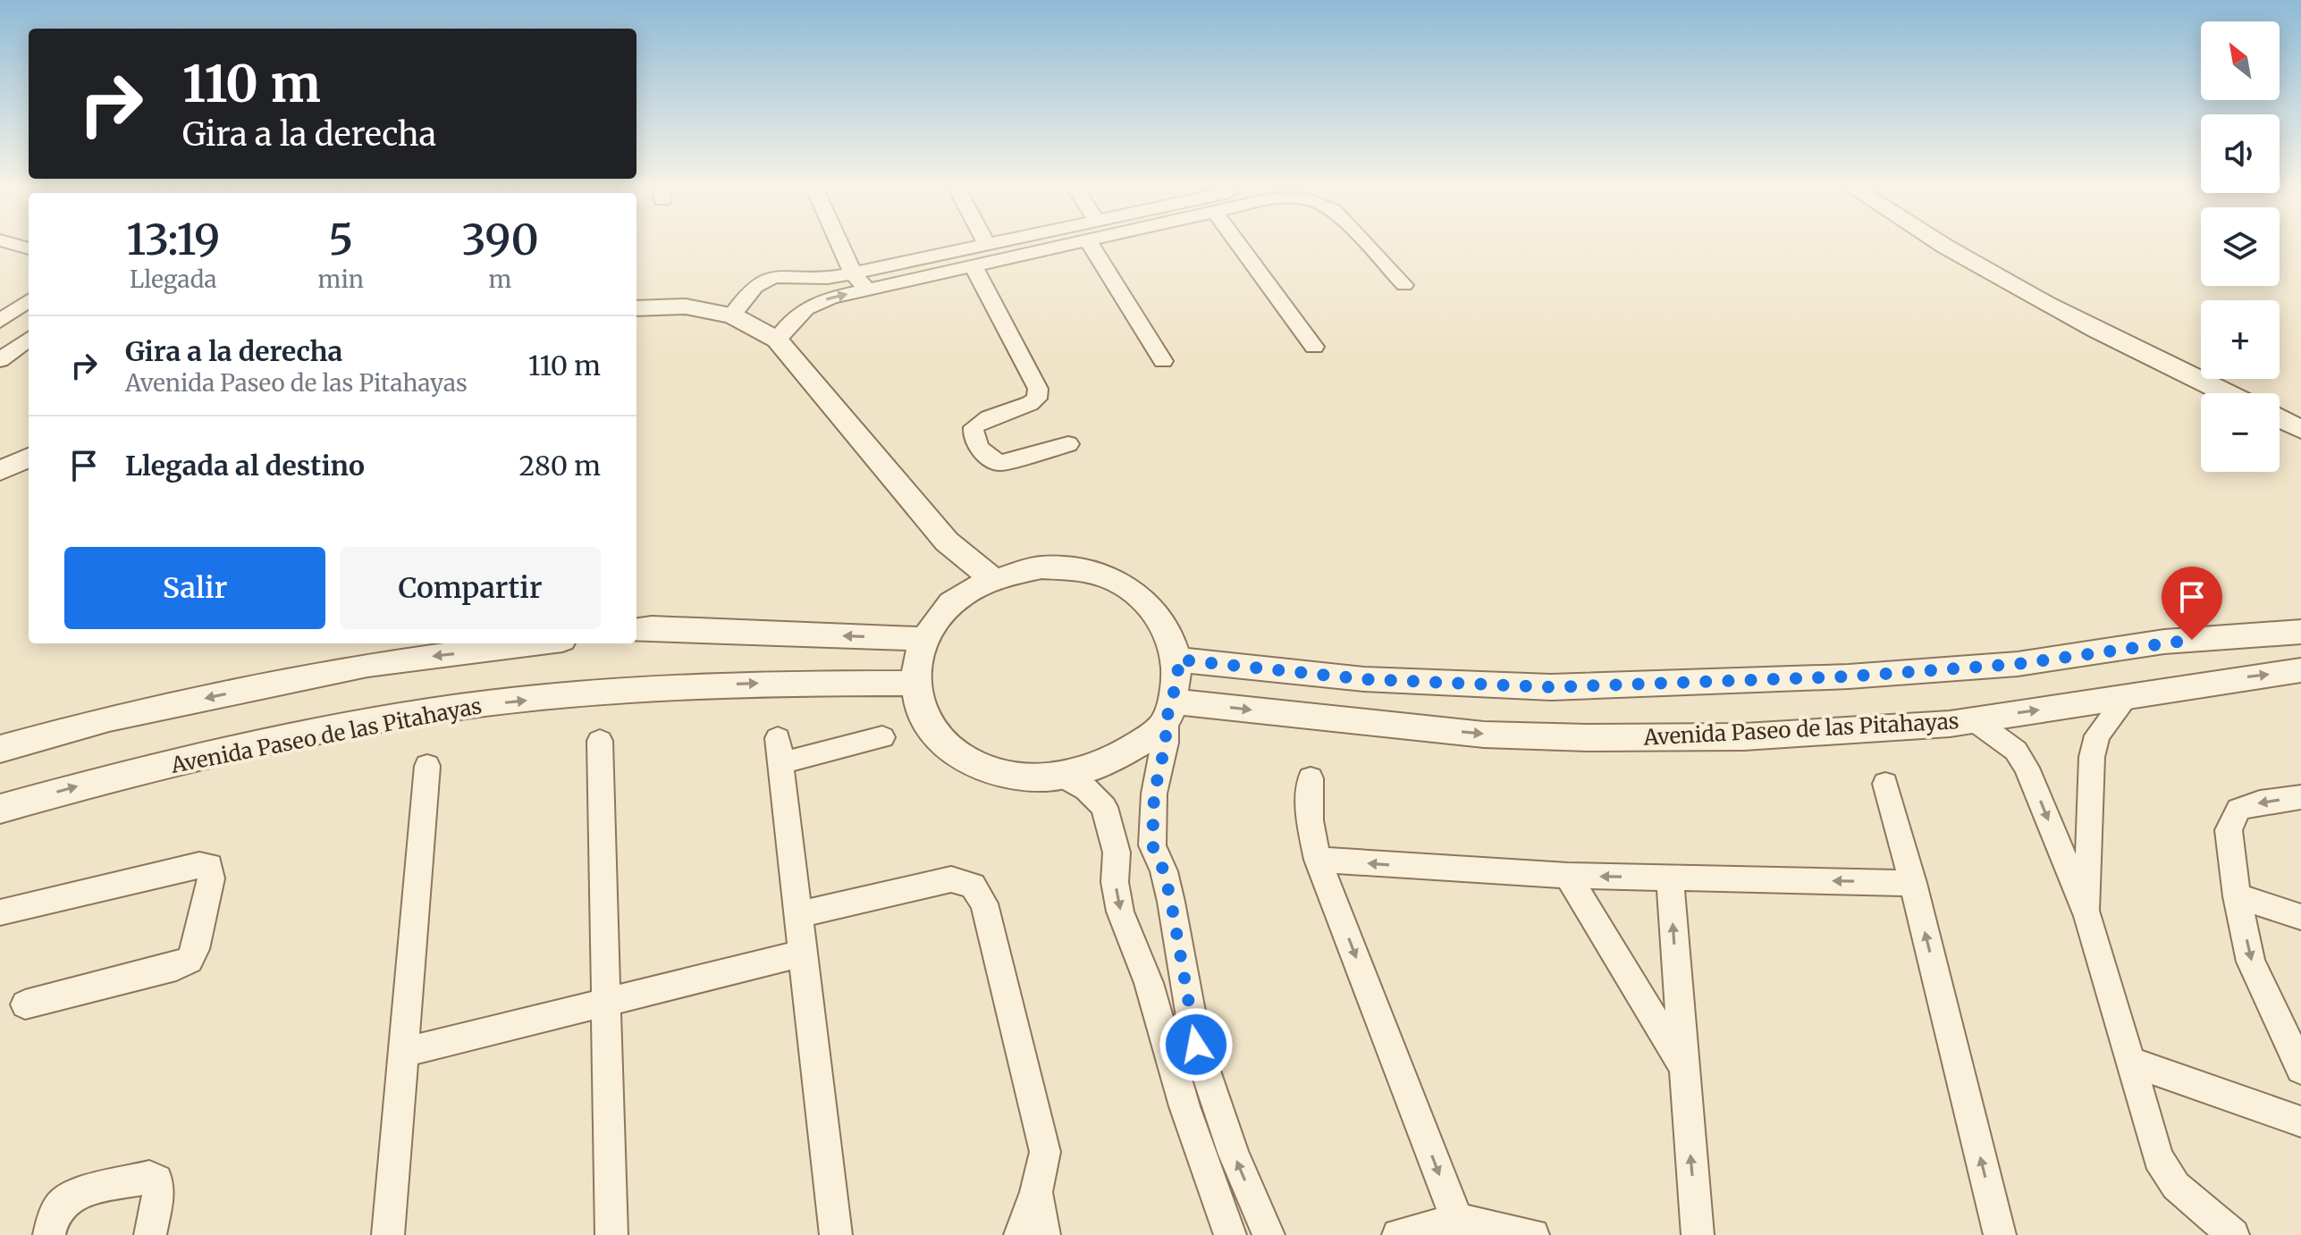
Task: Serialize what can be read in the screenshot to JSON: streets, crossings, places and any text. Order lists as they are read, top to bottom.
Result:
{
  "streets": {
    "street": ["Avenida Paseo de las Pitahayas"]
  },
  "north": "top left",
  "page": {
    "map_buttons": ["+", "−"],
    "turn": ["110 m", "Gira a la derecha"],
    "eta": [
      "13:19",
      "Llegada",
      "5",
      "min",
      "390",
      "m"
    ],
    "list": [
      {
        "name": "Gira a la derecha",
        "note": "Avenida Paseo de las Pitahayas",
        "value": "110 m"
      },
      {
        "name": "Llegada al destino",
        "value": "280 m"
      }
    ],
    "buttons": ["Salir", "Compartir"]
  }
}
